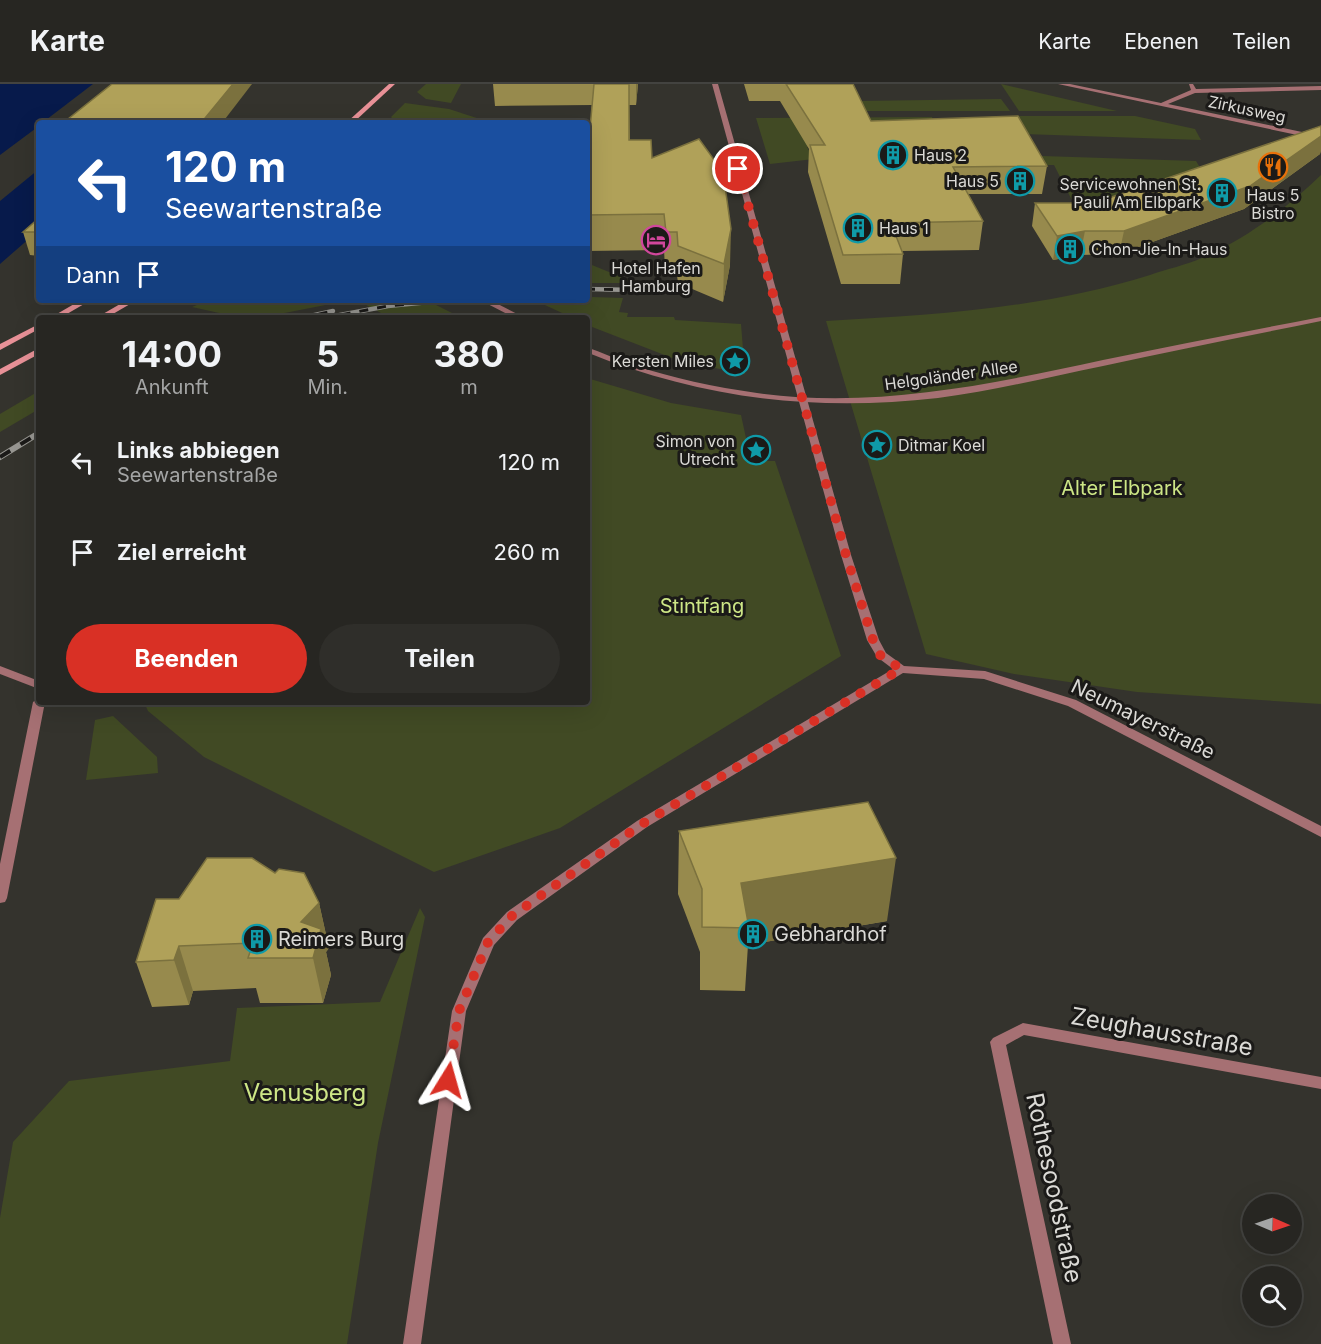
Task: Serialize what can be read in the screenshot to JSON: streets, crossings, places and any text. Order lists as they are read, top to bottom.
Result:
{
  "streets": {
    "street": [
      "Zirkusweg",
      "Helgoländer Allee",
      "Neumayerstraße",
      "Zeughausstraße",
      "Rothesoodstraße"
    ]
  },
  "crossings": [
    ["Zeughausstraße", "Rothesoodstraße"]
  ],
  "parks": ["Alter Elbpark", "Stintfang", "Venusberg"],
  "places": {
    "building": [
      "Haus 2",
      "Haus 5",
      "Servicewohnen St. Pauli Am Elbpark",
      "Haus 1",
      "Chon-Jie-In-Haus",
      "Gebhardhof",
      "Reimers Burg"
    ],
    "restaurant": ["Haus 5 Bistro"],
    "hotel": ["Hotel Hafen Hamburg"],
    "place": ["Kersten Miles", "Ditmar Koel", "Simon von Utrecht"]
  },
  "north": "right",
  "page": {
    "header": "Karte",
    "nav": ["Karte", "Ebenen", "Teilen"],
    "turn": ["120 m", "Seewartenstraße"],
    "then": "Dann",
    "eta": [
      "14:00",
      "Ankunft",
      "5",
      "Min.",
      "380",
      "m"
    ],
    "list": [
      {
        "name": "Links abbiegen",
        "note": "Seewartenstraße",
        "value": "120 m"
      },
      {
        "name": "Ziel erreicht",
        "value": "260 m"
      }
    ],
    "buttons": ["Beenden", "Teilen"]
  }
}
